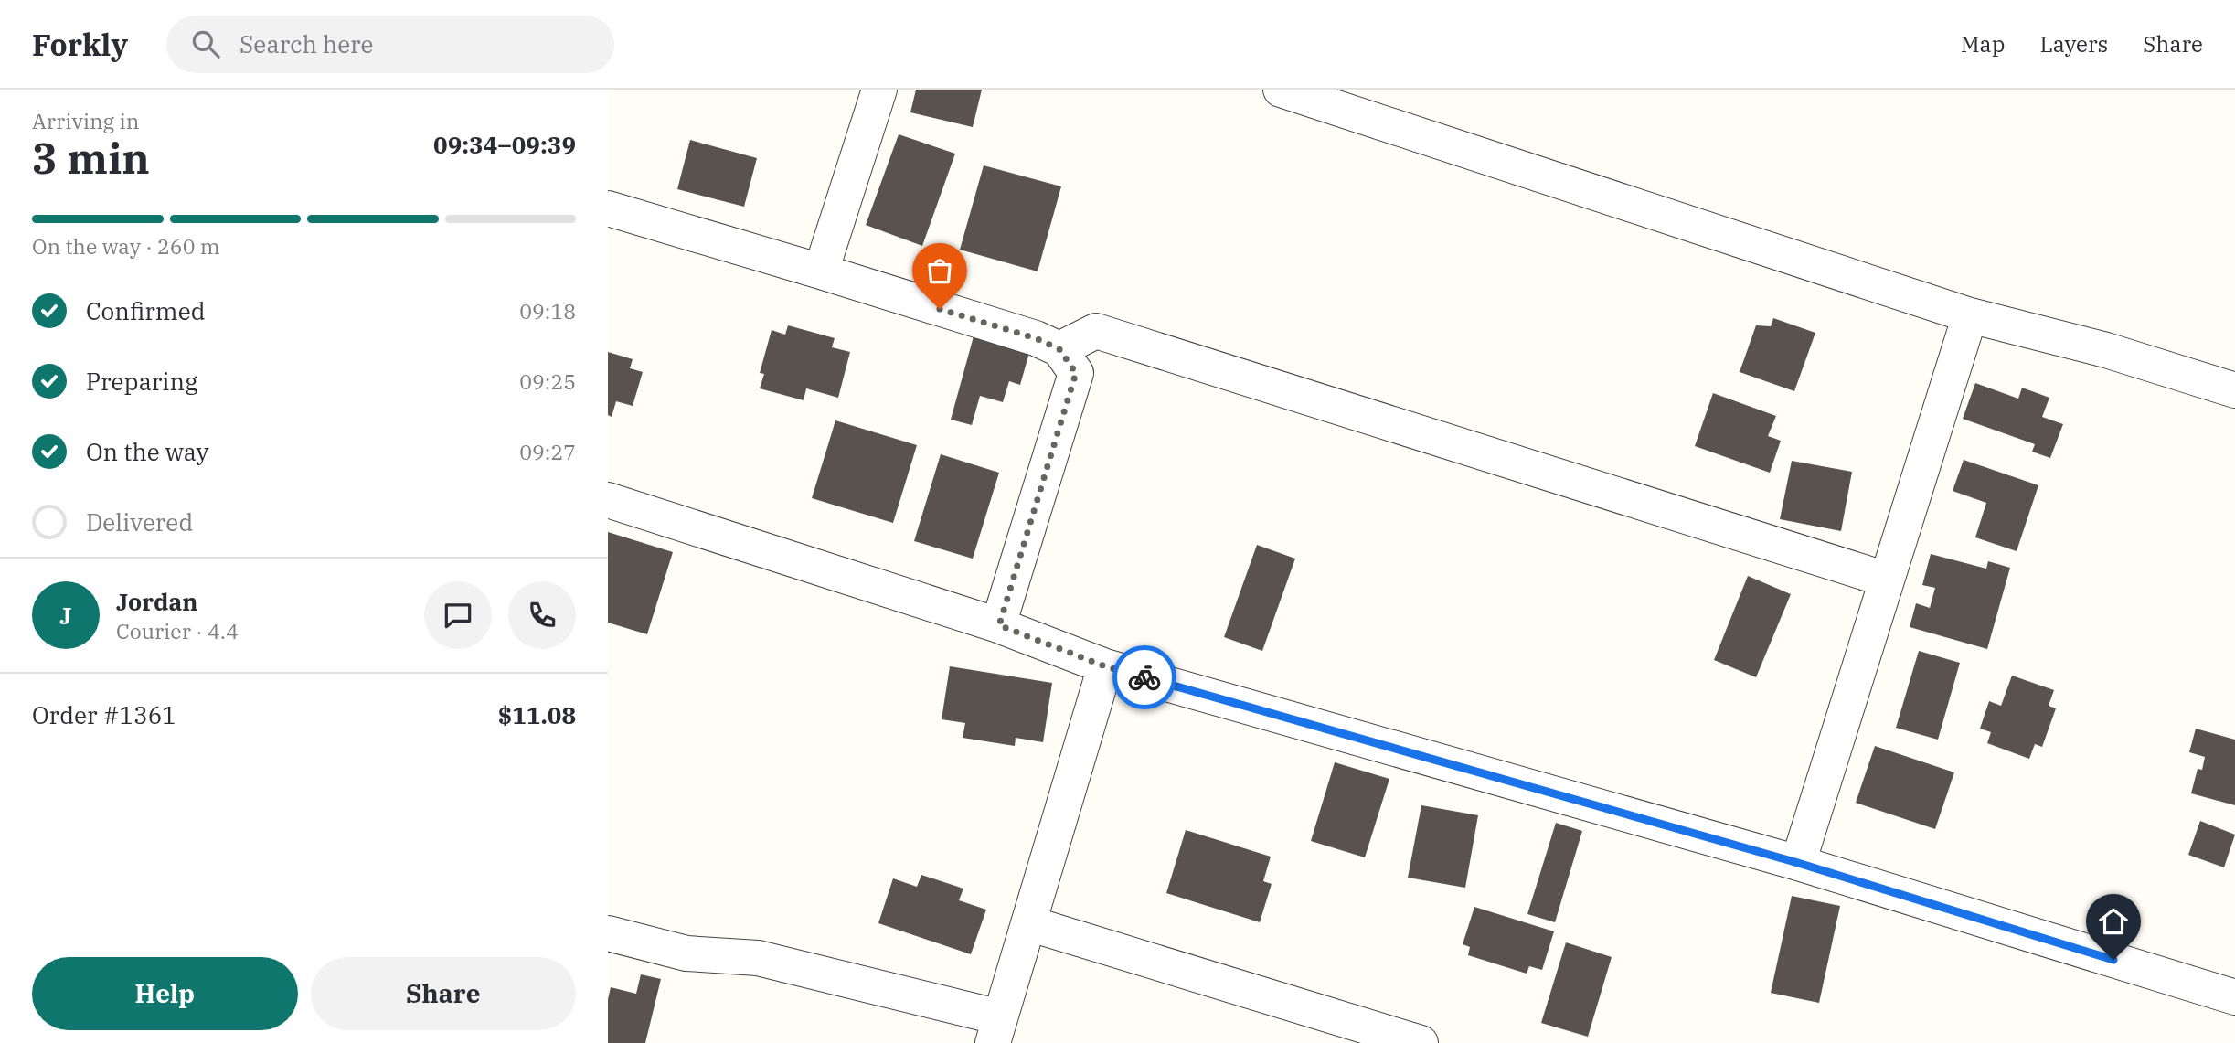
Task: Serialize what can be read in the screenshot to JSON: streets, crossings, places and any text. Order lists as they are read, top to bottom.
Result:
{
  "page": {
    "header": "Forkly",
    "search": "Search here",
    "nav": ["Map", "Layers", "Share"],
    "heading": ["3 min", "Arriving in", "09:34–09:39"],
    "panel": [
      "Jordan",
      "Courier · 4.4",
      "Order #1361",
      "$11.08"
    ],
    "bar": "On the way · 260 m",
    "list": [
      ["Confirmed", "09:18"],
      ["Preparing", "09:25"],
      ["On the way", "09:27"],
      "Delivered"
    ],
    "round": "J",
    "buttons": ["Help", "Share"]
  }
}
